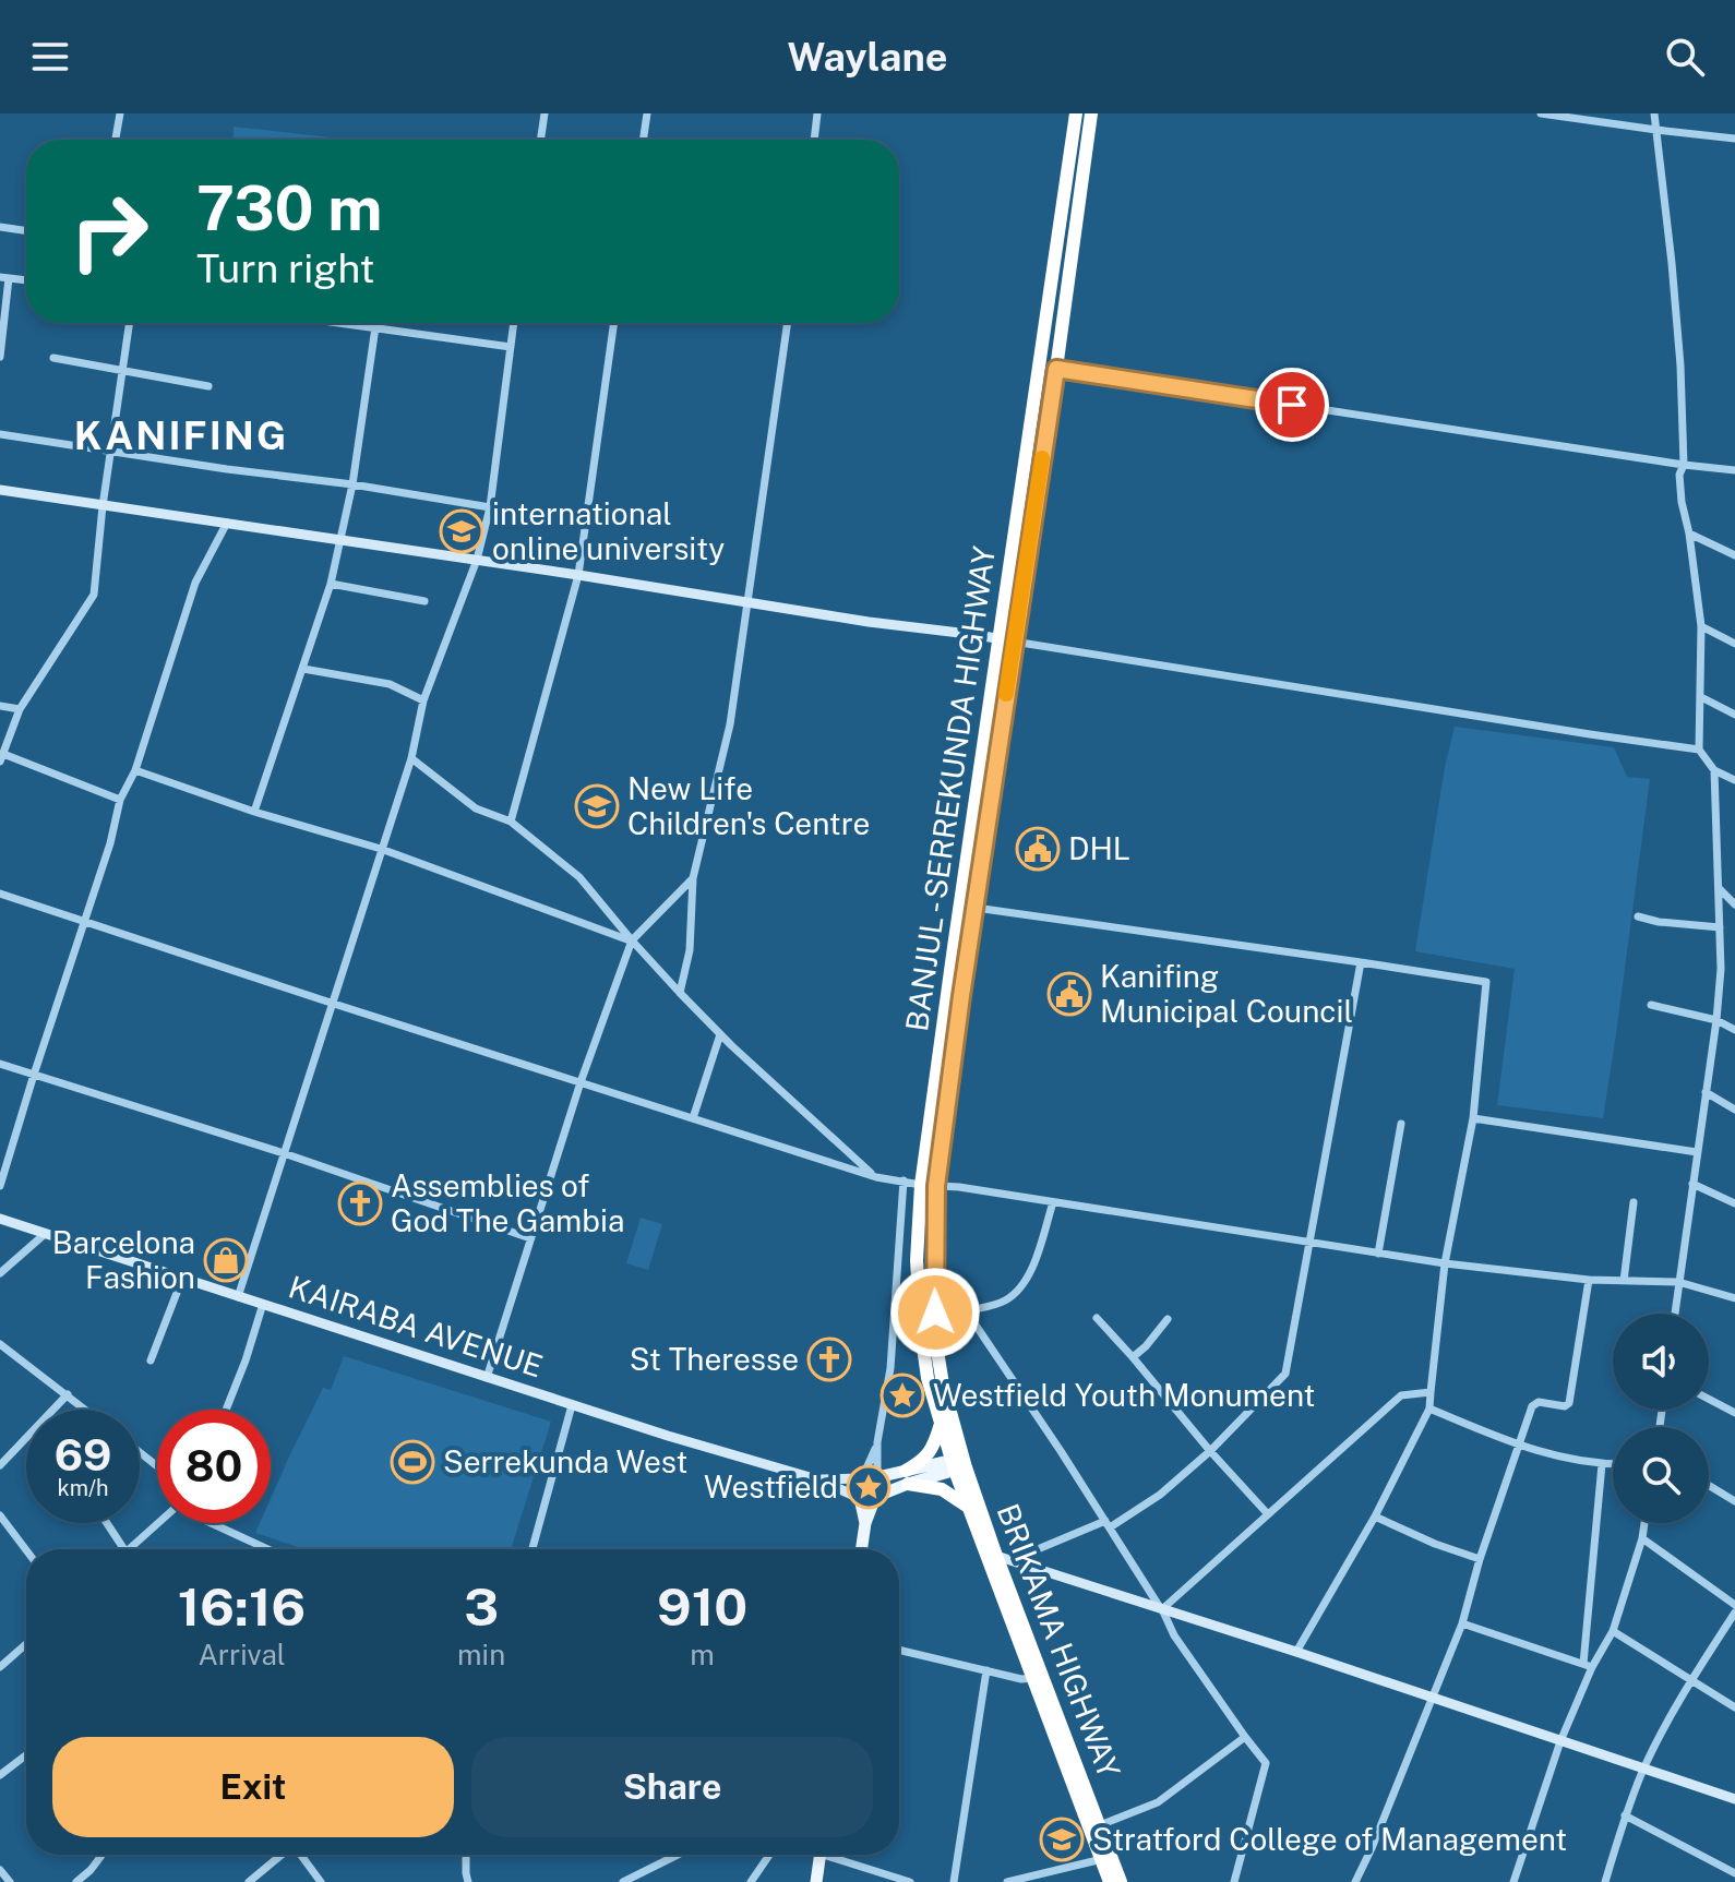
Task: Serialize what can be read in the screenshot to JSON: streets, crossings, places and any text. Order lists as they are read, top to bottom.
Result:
{
  "streets": {
    "highway": ["BANJUL - SERREKUNDA HIGHWAY", "BRIKAMA HIGHWAY"],
    "main road": ["KAIRABA AVENUE"]
  },
  "crossings": [
    ["BANJUL - SERREKUNDA HIGHWAY", "KAIRABA AVENUE"],
    ["BANJUL - SERREKUNDA HIGHWAY", "BRIKAMA HIGHWAY"],
    ["KAIRABA AVENUE", "BRIKAMA HIGHWAY"]
  ],
  "districts": ["KANIFING"],
  "places": {
    "school or university": ["international online university", "New Life Children's Centre", "Stratford College of Management"],
    "public building": ["DHL", "Kanifing Municipal Council"],
    "church": ["Assemblies of God The Gambia", "St Theresse"],
    "shop": ["Barcelona Fashion"],
    "place": ["Westfield Youth Monument", "Westfield"],
    "sports": ["Serrekunda West"]
  },
  "page": {
    "header": "Waylane",
    "turn": ["730 m", "Turn right"],
    "speed": "69 km/h",
    "limit": "80",
    "eta": [
      "16:16",
      "Arrival",
      "3",
      "min",
      "910",
      "m"
    ],
    "buttons": ["Exit", "Share"]
  }
}
